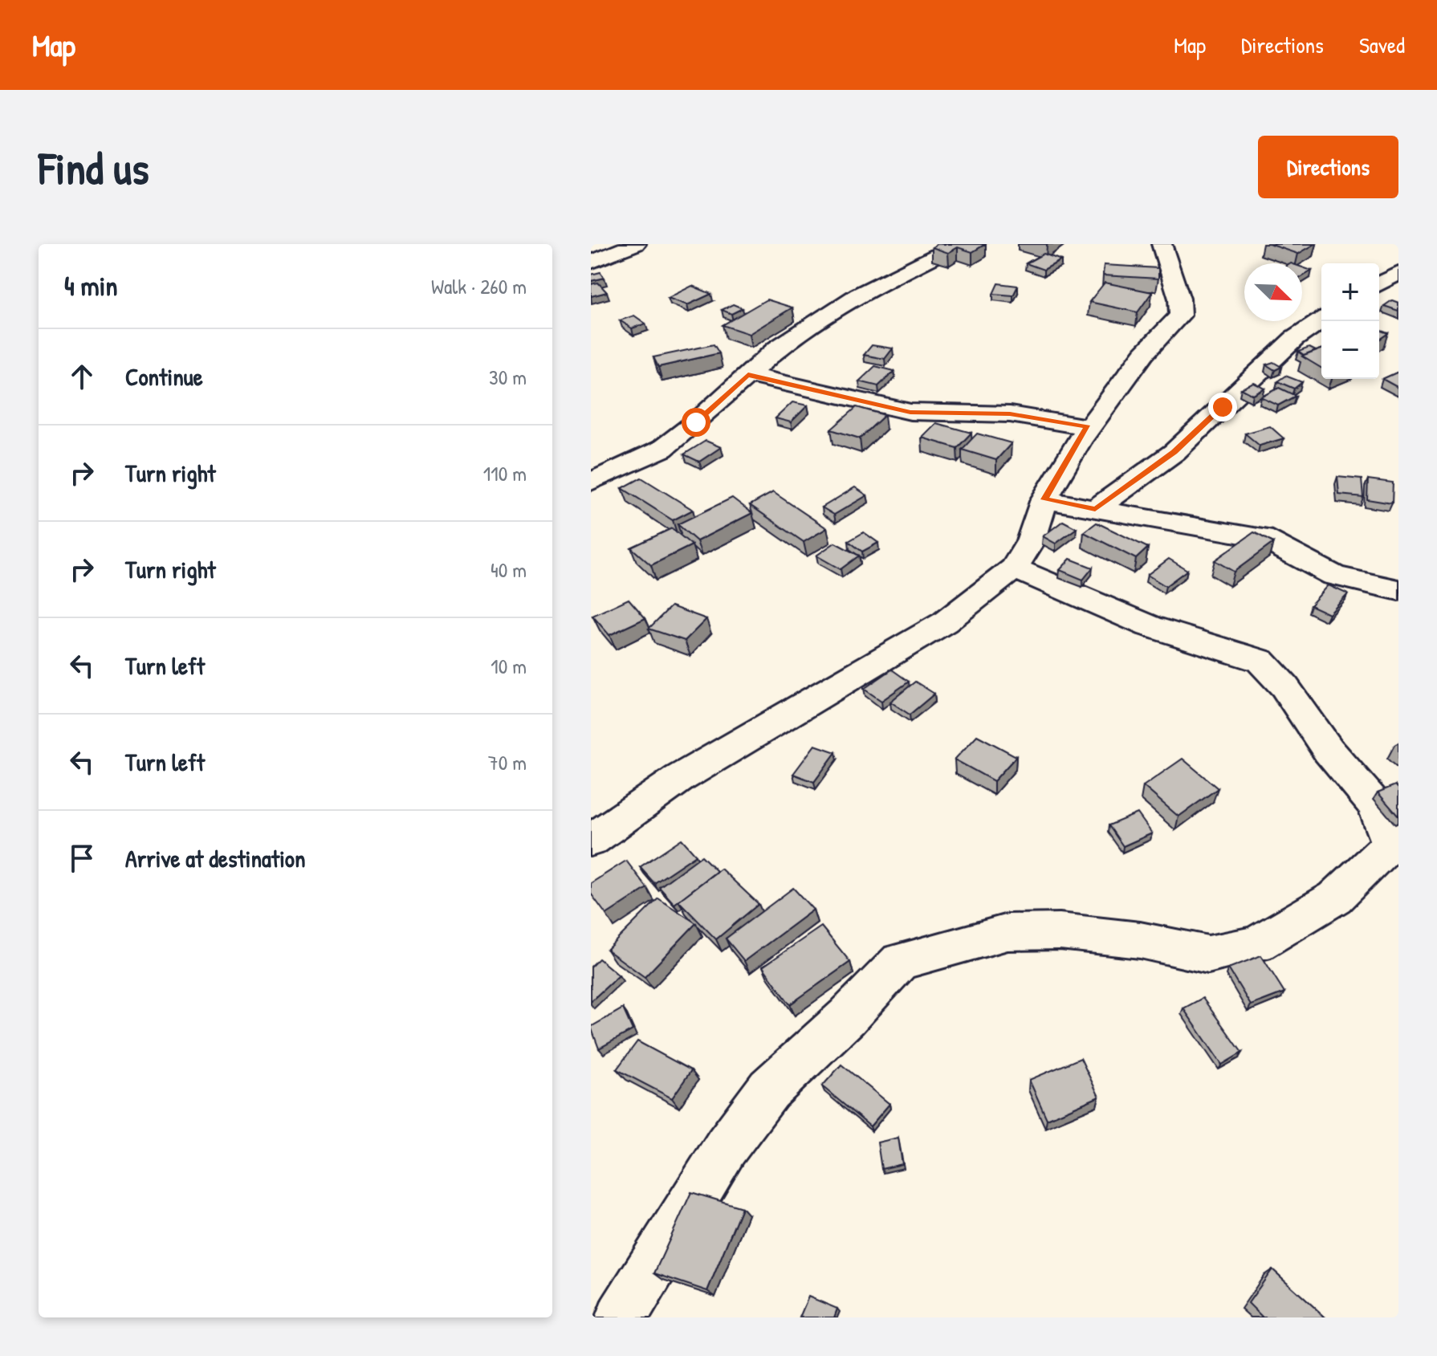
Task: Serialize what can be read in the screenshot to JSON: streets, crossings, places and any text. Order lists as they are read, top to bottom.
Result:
{
  "north": "bottom right",
  "page": {
    "header": "Map",
    "nav": ["Map", "Directions", "Saved"],
    "buttons": "Directions",
    "title": "Find us",
    "heading": ["4 min", "Walk · 260 m"],
    "map_buttons": ["+", "−"],
    "list": [
      ["Continue", "30 m"],
      ["Turn right", "110 m"],
      ["Turn right", "40 m"],
      ["Turn left", "10 m"],
      ["Turn left", "70 m"],
      "Arrive at destination"
    ]
  }
}
